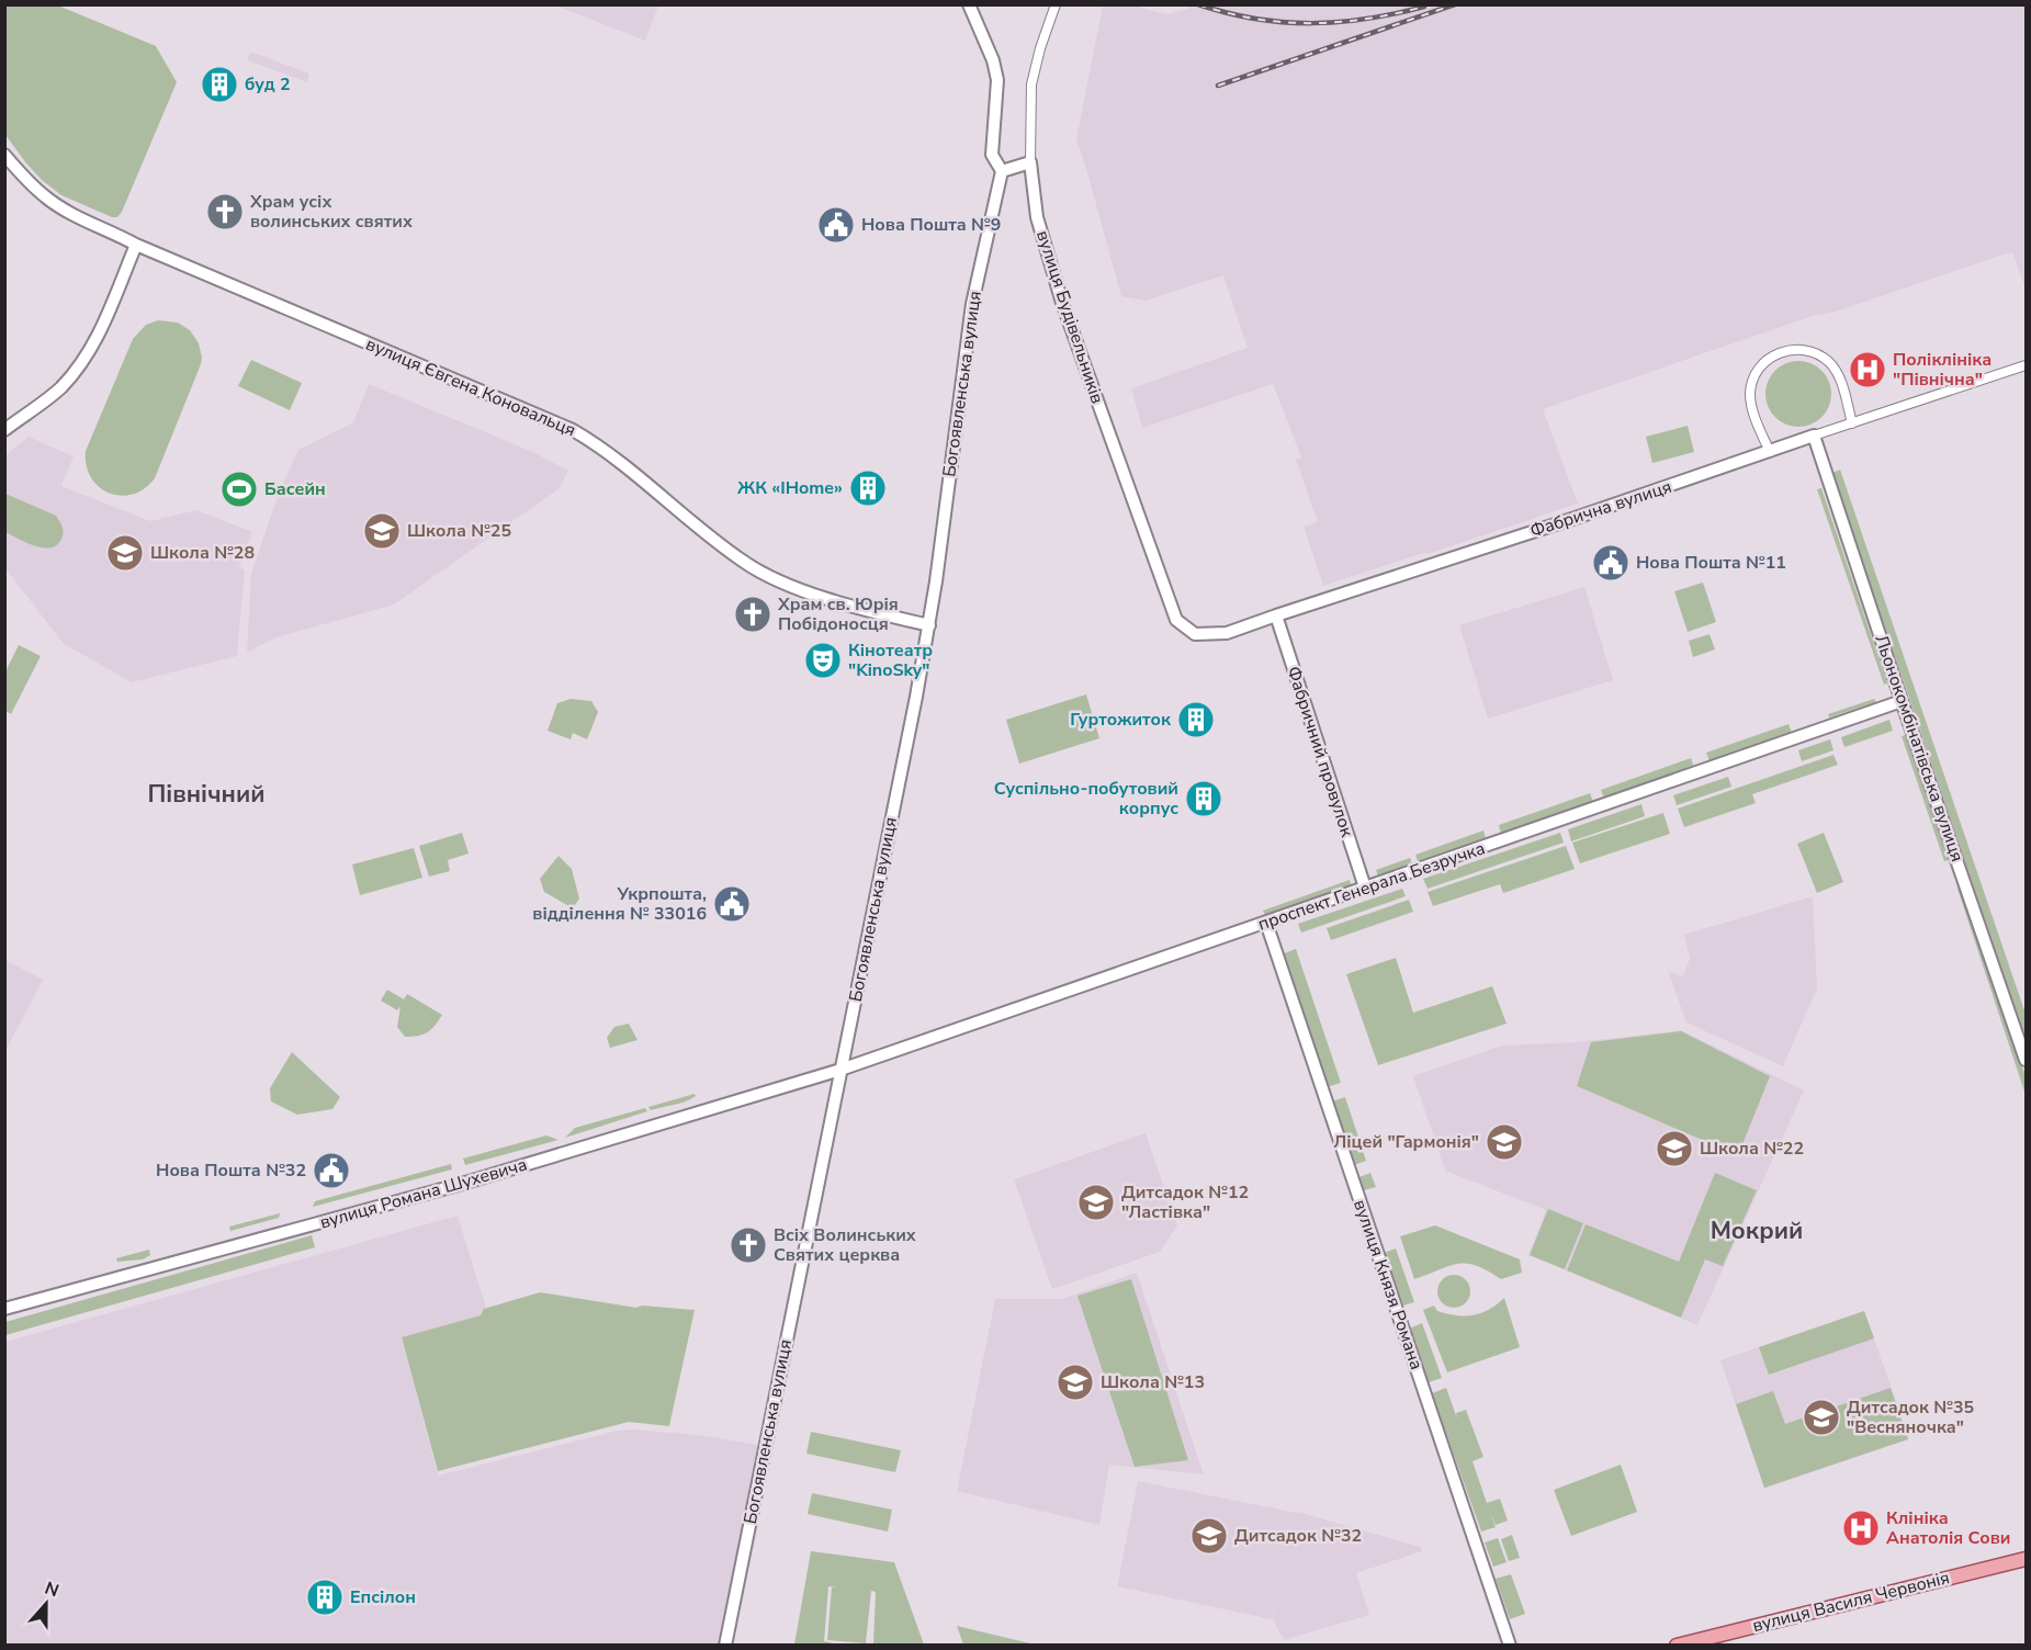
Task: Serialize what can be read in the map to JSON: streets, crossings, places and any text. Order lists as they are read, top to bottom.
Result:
{
  "streets": {
    "main road": ["вулиця Василя Червонія"],
    "street": [
      "вулиця Будівельників",
      "Богоявленська вулиця",
      "вулиця Євгена Коновальця",
      "Фабрична вулиця",
      "Льонокомбінатівська вулиця",
      "Фабричний провулок",
      "проспект Генерала Безручка",
      "вулиця Романа Шухевича",
      "вулиця Князя Романа"
    ]
  },
  "crossings": [
    ["вулиця Будівельників", "Фабрична вулиця"],
    ["Богоявленська вулиця", "вулиця Євгена Коновальця"],
    ["Богоявленська вулиця", "проспект Генерала Безручка"],
    ["Богоявленська вулиця", "вулиця Романа Шухевича"],
    ["Фабрична вулиця", "Льонокомбінатівська вулиця"],
    ["Фабрична вулиця", "Фабричний провулок"],
    ["Льонокомбінатівська вулиця", "проспект Генерала Безручка"],
    ["Фабричний провулок", "проспект Генерала Безручка"],
    ["проспект Генерала Безручка", "вулиця Романа Шухевича"],
    ["проспект Генерала Безручка", "вулиця Князя Романа"]
  ],
  "districts": ["Північний", "Мокрий"],
  "places": {
    "building": [
      "буд 2",
      "ЖК «IHome»",
      "Гуртожиток",
      "Суспільно-побутовий корпус",
      "Епсілон"
    ],
    "church": ["Храм усіх волинських святих", "Храм св. Юрія Побідоносця", "Всіх Волинських Святих церква"],
    "public building": [
      "Нова Пошта №9",
      "Нова Пошта №11",
      "Укрпошта, відділення № 33016",
      "Нова Пошта №32"
    ],
    "hospital": ["Поліклініка \"Північна\"", "Клініка Анатолія Сови"],
    "sports": ["Басейн"],
    "school or university": [
      "Школа №25",
      "Школа №28",
      "Ліцей \"Гармонія\"",
      "Школа №22",
      "Дитсадок №12 \"Ластівка\"",
      "Школа №13",
      "Дитсадок №35 \"Весняночка\"",
      "Дитсадок №32"
    ],
    "theatre": ["Кінотеатр \"KinoSky\""]
  },
  "north": "top"
}
